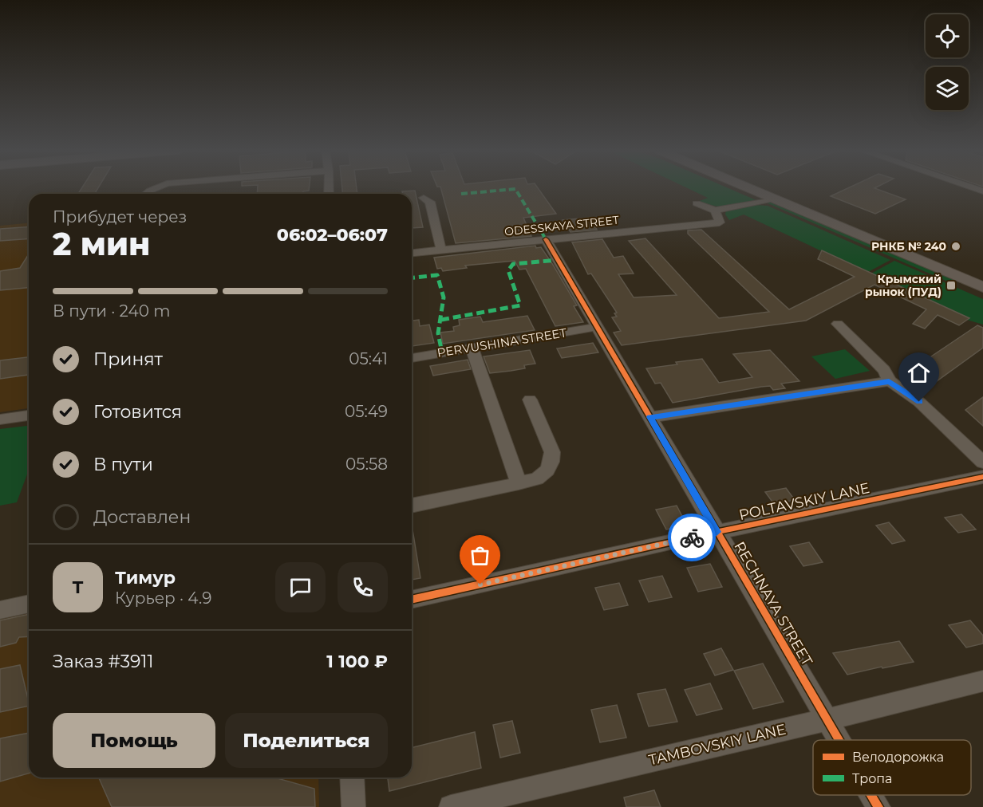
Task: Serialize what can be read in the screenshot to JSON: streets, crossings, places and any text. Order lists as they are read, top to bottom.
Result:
{
  "streets": {
    "street": [
      "ODESSKAYA STREET",
      "PERVUSHINA STREET",
      "POLTAVSKIY LANE",
      "RECHNAYA STREET",
      "TAMBOVSKIY LANE"
    ]
  },
  "crossings": [
    ["ODESSKAYA STREET", "RECHNAYA STREET"],
    ["PERVUSHINA STREET", "RECHNAYA STREET"],
    ["POLTAVSKIY LANE", "RECHNAYA STREET"],
    ["RECHNAYA STREET", "TAMBOVSKIY LANE"]
  ],
  "places": {
    "other": ["РНКБ № 240"],
    "transit": ["Крымский рынок (ПУД)"]
  },
  "legend": ["Велодорожка", "Тропа"],
  "page": {
    "heading": ["2 мин", "Прибудет через", "06:02–06:07"],
    "panel": [
      "Тимур",
      "Курьер · 4.9",
      "Заказ #3911",
      "1 100 ₽"
    ],
    "bar": "В пути · 240 m",
    "list": [
      ["Принят", "05:41"],
      ["Готовится", "05:49"],
      ["В пути", "05:58"],
      "Доставлен"
    ],
    "round": "Т",
    "buttons": ["Помощь", "Поделиться"]
  }
}
